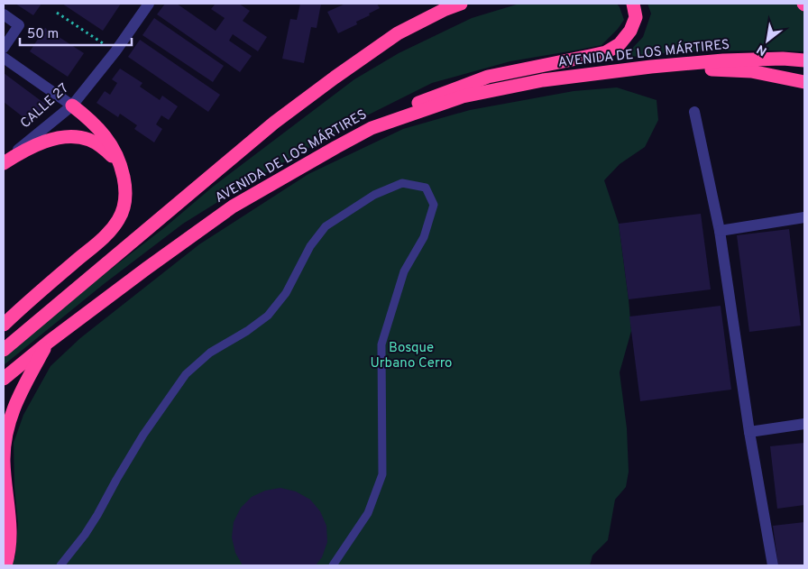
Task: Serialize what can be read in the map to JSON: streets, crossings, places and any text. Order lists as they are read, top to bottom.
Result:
{
  "streets": {
    "highway": ["AVENIDA DE LOS MÁRTIRES"],
    "street": ["CALLE 27"]
  },
  "parks": ["Bosque Urbano Cerro"],
  "scale_bar": "50 m",
  "north": "bottom left"
}
